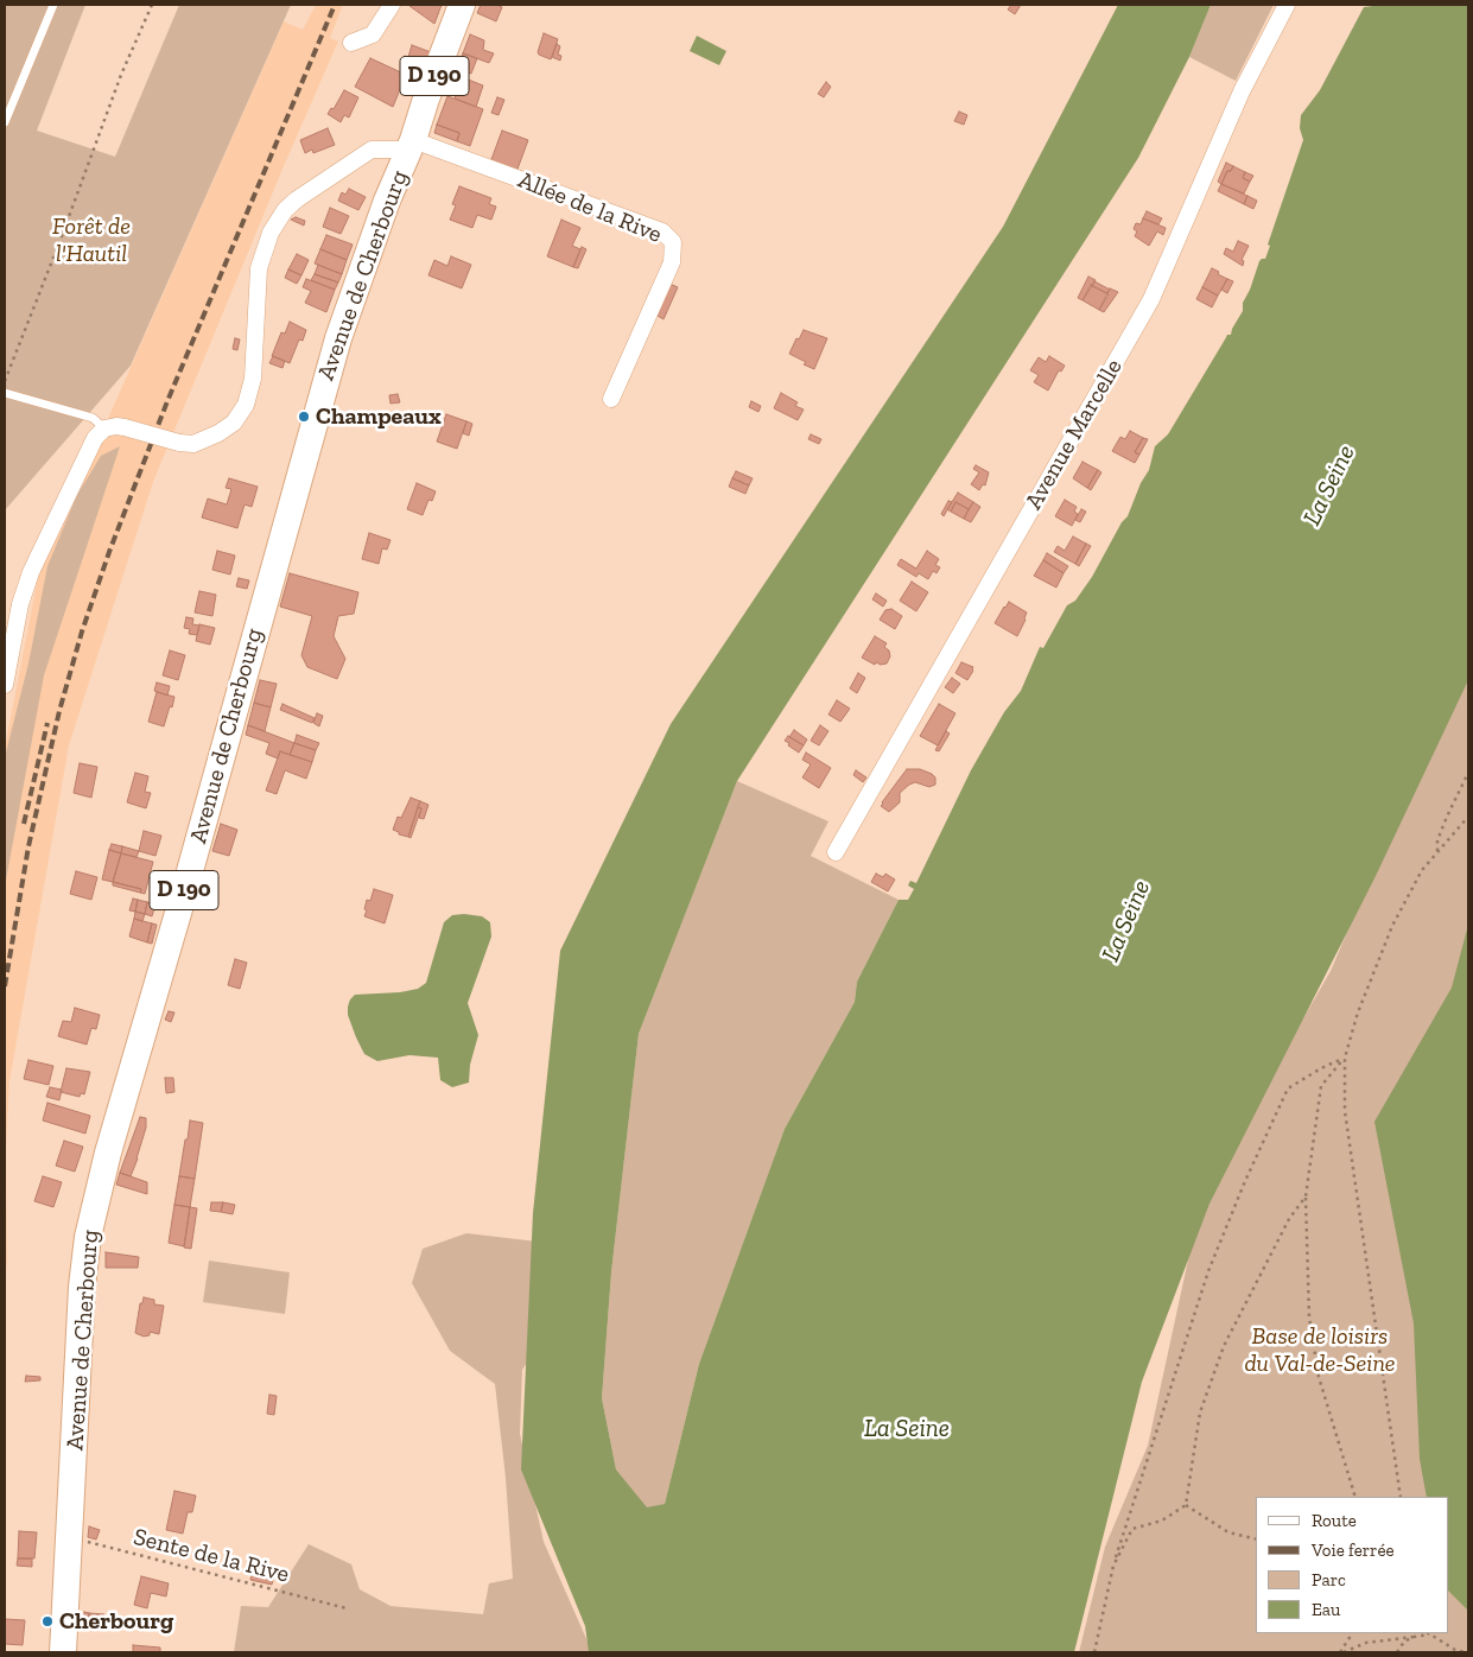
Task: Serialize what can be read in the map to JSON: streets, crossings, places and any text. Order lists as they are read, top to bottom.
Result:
{
  "streets": {
    "main road": ["D 190", "Avenue de Cherbourg"],
    "street": ["Allée de la Rive", "Avenue Marcelle"],
    "path": ["Sente de la Rive"]
  },
  "crossings": [
    ["D 190", "Allée de la Rive"],
    ["D 190", "Avenue de Cherbourg"],
    ["Allée de la Rive", "Avenue de Cherbourg"],
    ["Avenue de Cherbourg", "Sente de la Rive"]
  ],
  "water": ["La Seine"],
  "parks": ["Forêt de l'Hautil", "Base de loisirs du Val-de-Seine"],
  "places": ["Champeaux", "Cherbourg"],
  "legend": [
    "Route",
    "Voie ferrée",
    "Parc",
    "Eau"
  ]
}
